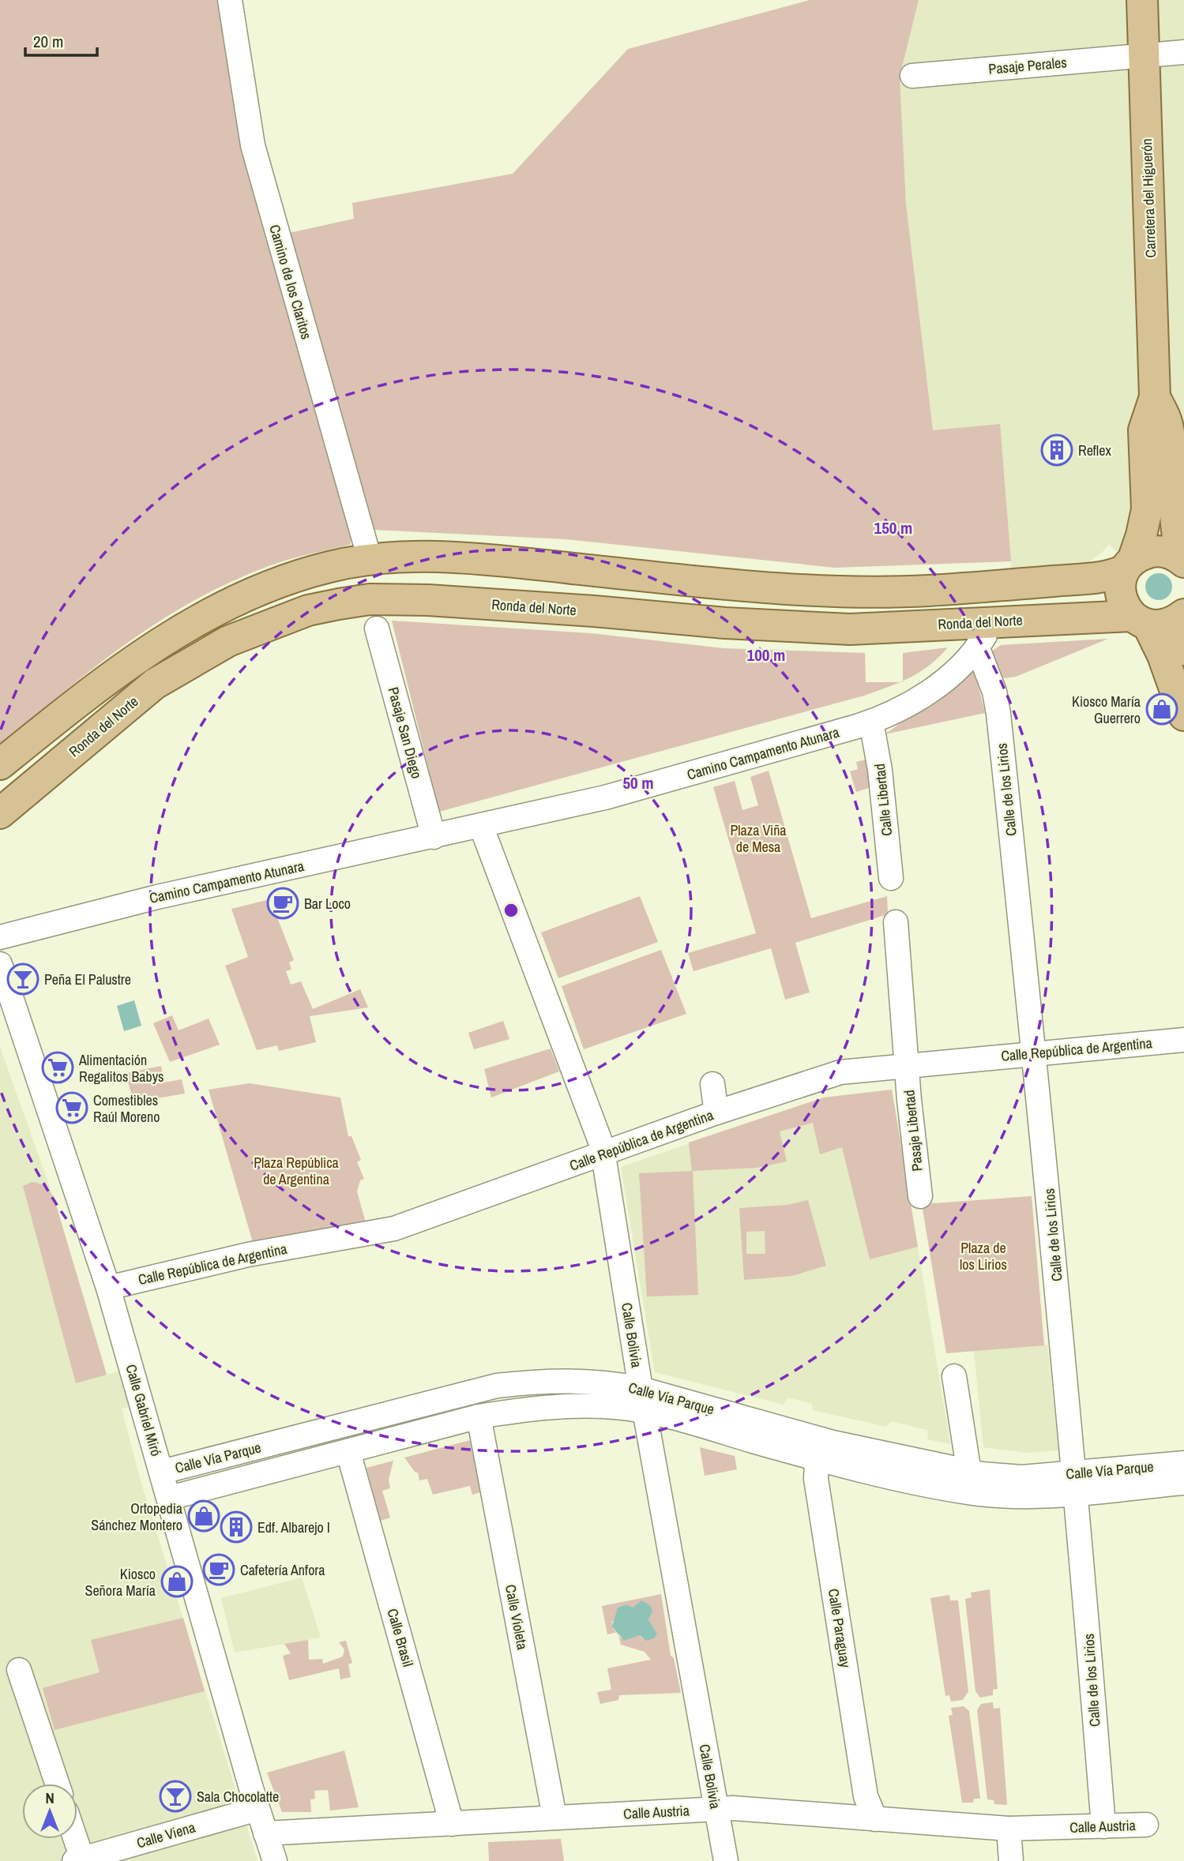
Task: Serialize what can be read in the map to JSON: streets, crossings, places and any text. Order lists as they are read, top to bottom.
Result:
{
  "streets": {
    "main road": ["Carretera del Higuerón", "Ronda del Norte"],
    "street": [
      "Pasaje Perales",
      "Camino de los Claritos",
      "Pasaje San Diego",
      "Camino Campamento Atunara",
      "Calle de los Lirios",
      "Calle Libertad",
      "Calle República de Argentina",
      "Pasaje Libertad",
      "Calle Bolivia",
      "Calle Vía Parque",
      "Calle Gabriel Miró",
      "Calle Violeta",
      "Calle Paraguay",
      "Calle Brasil",
      "Calle Austria",
      "Calle Viena"
    ]
  },
  "crossings": [
    ["Pasaje Perales", "Carretera del Higuerón"],
    ["Ronda del Norte", "Camino Campamento Atunara"],
    ["Pasaje San Diego", "Camino Campamento Atunara"],
    ["Camino Campamento Atunara", "Calle de los Lirios"],
    ["Camino Campamento Atunara", "Calle Libertad"],
    ["Camino Campamento Atunara", "Calle Bolivia"],
    ["Calle de los Lirios", "Calle República de Argentina"],
    ["Calle de los Lirios", "Calle Vía Parque"],
    ["Calle de los Lirios", "Calle Austria"],
    ["Calle República de Argentina", "Pasaje Libertad"],
    ["Calle República de Argentina", "Calle Bolivia"],
    ["Calle República de Argentina", "Calle Gabriel Miró"],
    ["Calle Bolivia", "Calle Vía Parque"],
    ["Calle Bolivia", "Calle Austria"],
    ["Calle Vía Parque", "Calle Gabriel Miró"],
    ["Calle Vía Parque", "Calle Violeta"],
    ["Calle Vía Parque", "Calle Paraguay"],
    ["Calle Vía Parque", "Calle Brasil"],
    ["Calle Gabriel Miró", "Calle Austria"],
    ["Calle Gabriel Miró", "Calle Viena"],
    ["Calle Violeta", "Calle Austria"],
    ["Calle Paraguay", "Calle Austria"],
    ["Calle Brasil", "Calle Austria"]
  ],
  "parks": ["Plaza Viña de Mesa", "Plaza República de Argentina", "Plaza de los Lirios"],
  "places": {
    "building": ["Reflex", "Edf. Albarejo I"],
    "shop": ["Kiosco María Guerrero", "Ortopedia Sánchez Montero", "Kiosco Señora María"],
    "cafe": ["Bar Loco", "Cafetería Anfora"],
    "bar": ["Peña El Palustre", "Sala Chocolatte"],
    "supermarket": ["Alimentación Regalitos Babys", "Comestibles Raúl Moreno"]
  },
  "scale_bar": "20 m",
  "north": "top",
  "rings": ["150 m", "100 m", "50 m"]
}
